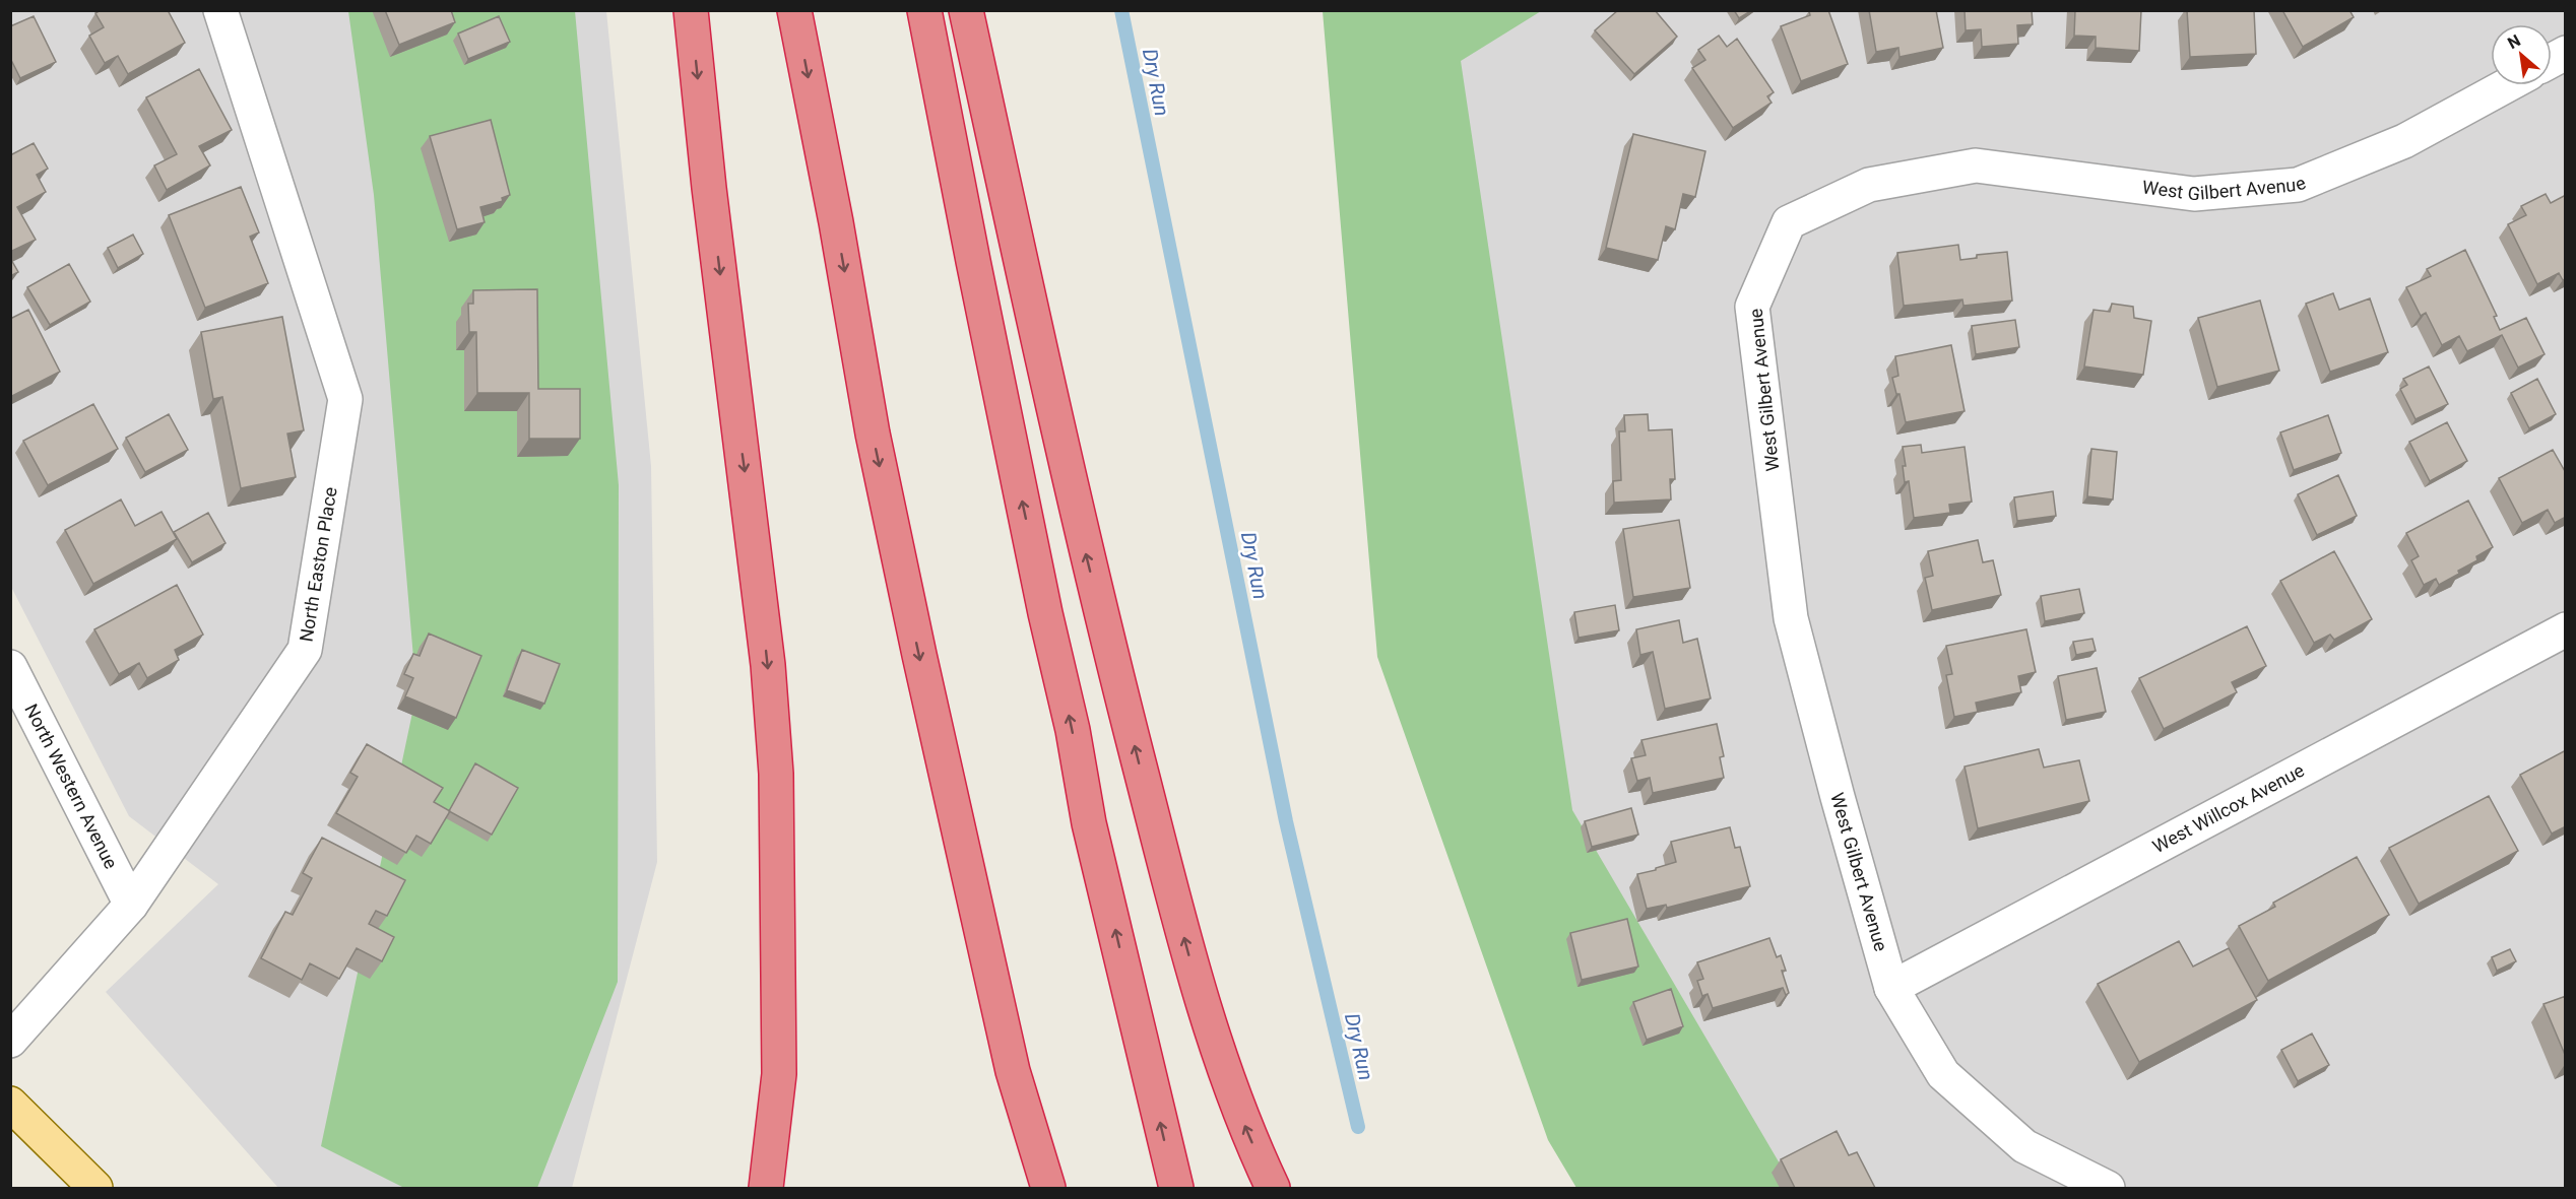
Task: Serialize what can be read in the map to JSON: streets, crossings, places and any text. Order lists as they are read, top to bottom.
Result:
{
  "streets": {
    "street": [
      "West Gilbert Avenue",
      "North Easton Place",
      "North Western Avenue",
      "West Willcox Avenue"
    ]
  },
  "crossings": [
    ["West Gilbert Avenue", "West Willcox Avenue"],
    ["North Easton Place", "North Western Avenue"]
  ],
  "water": ["Dry Run"],
  "north": "top left"
}
